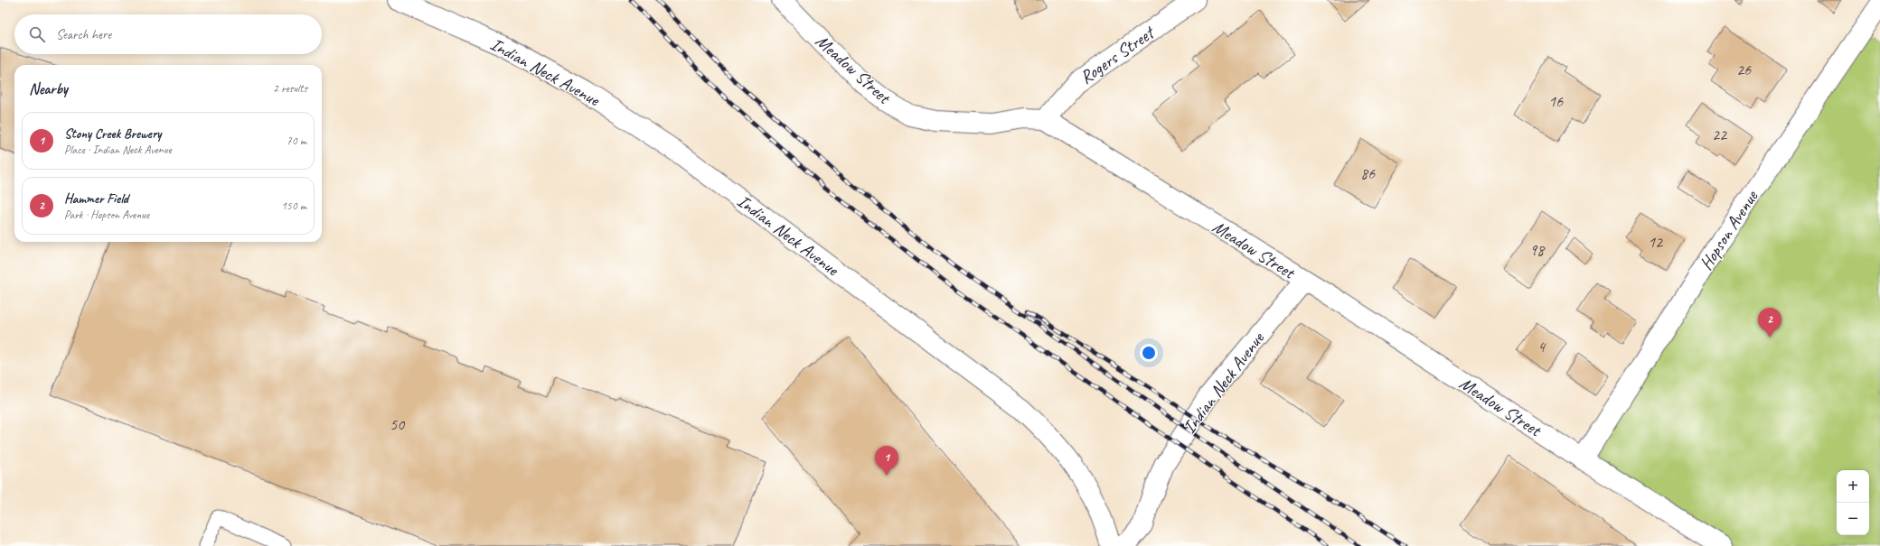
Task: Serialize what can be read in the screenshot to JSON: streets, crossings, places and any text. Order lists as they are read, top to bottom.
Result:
{
  "streets": {
    "street": [
      "Rogers Street",
      "Meadow Street",
      "Indian Neck Avenue",
      "Hopson Avenue"
    ]
  },
  "crossings": [
    ["Rogers Street", "Meadow Street"],
    ["Meadow Street", "Indian Neck Avenue"],
    ["Meadow Street", "Hopson Avenue"]
  ],
  "house_numbers": [
    "26",
    "16",
    "22",
    "86",
    "12",
    "98",
    "4",
    "50"
  ],
  "page": {
    "search": "Search here",
    "heading": ["Nearby", "2 results"],
    "list": [
      {
        "mark": "1",
        "name": "Stony Creek Brewery",
        "note": "Place · Indian Neck Avenue",
        "value": "70 m"
      },
      {
        "mark": "2",
        "name": "Hammer Field",
        "note": "Park · Hopson Avenue",
        "value": "150 m"
      }
    ],
    "pins": ["2", "1"],
    "map_buttons": ["+", "−"]
  }
}
